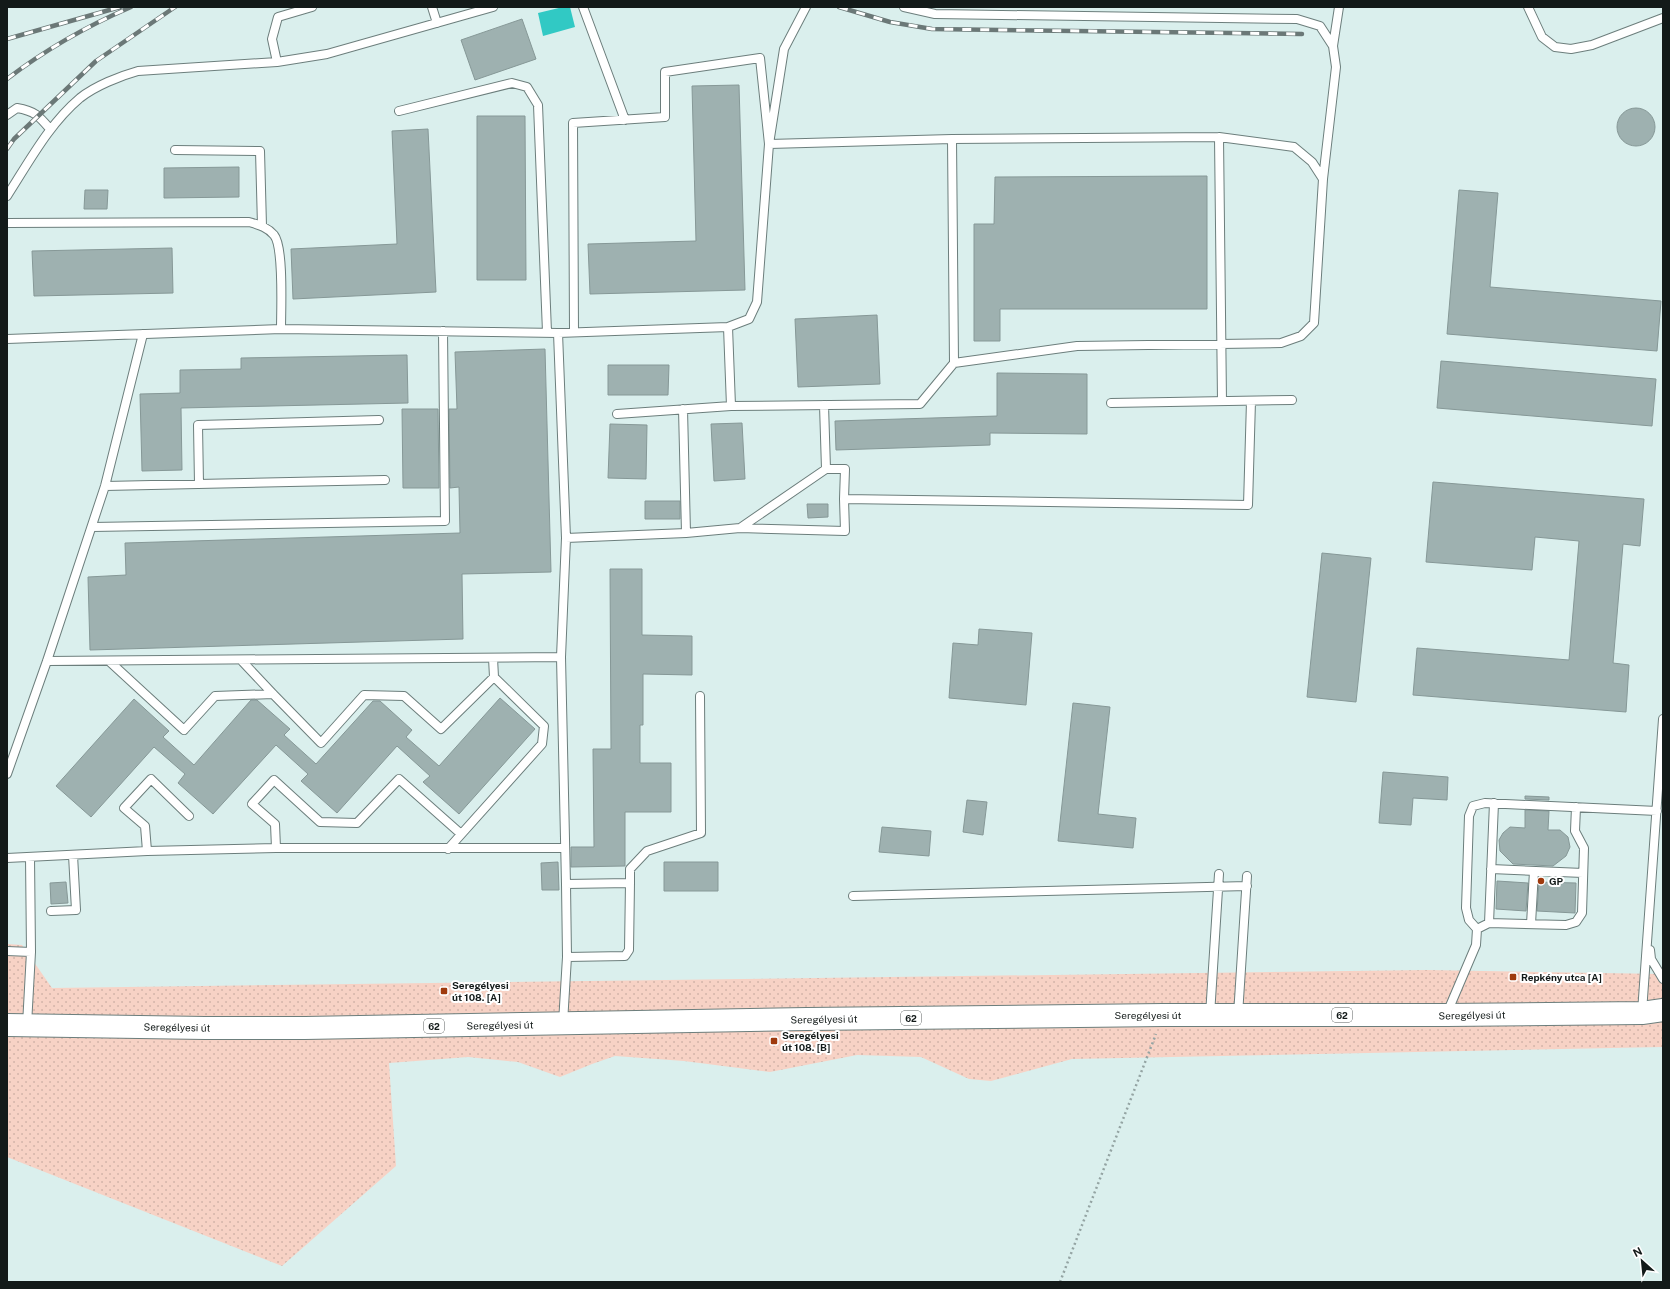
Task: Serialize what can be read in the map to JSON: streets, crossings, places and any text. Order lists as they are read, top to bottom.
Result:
{
  "streets": {
    "main road": ["Seregélyesi út", "62"]
  },
  "places": {
    "other": ["GP"],
    "transit": ["Repkény utca [A]", "Seregélyesi út 108. [A]", "Seregélyesi út 108. [B]"]
  },
  "north": "top left"
}
